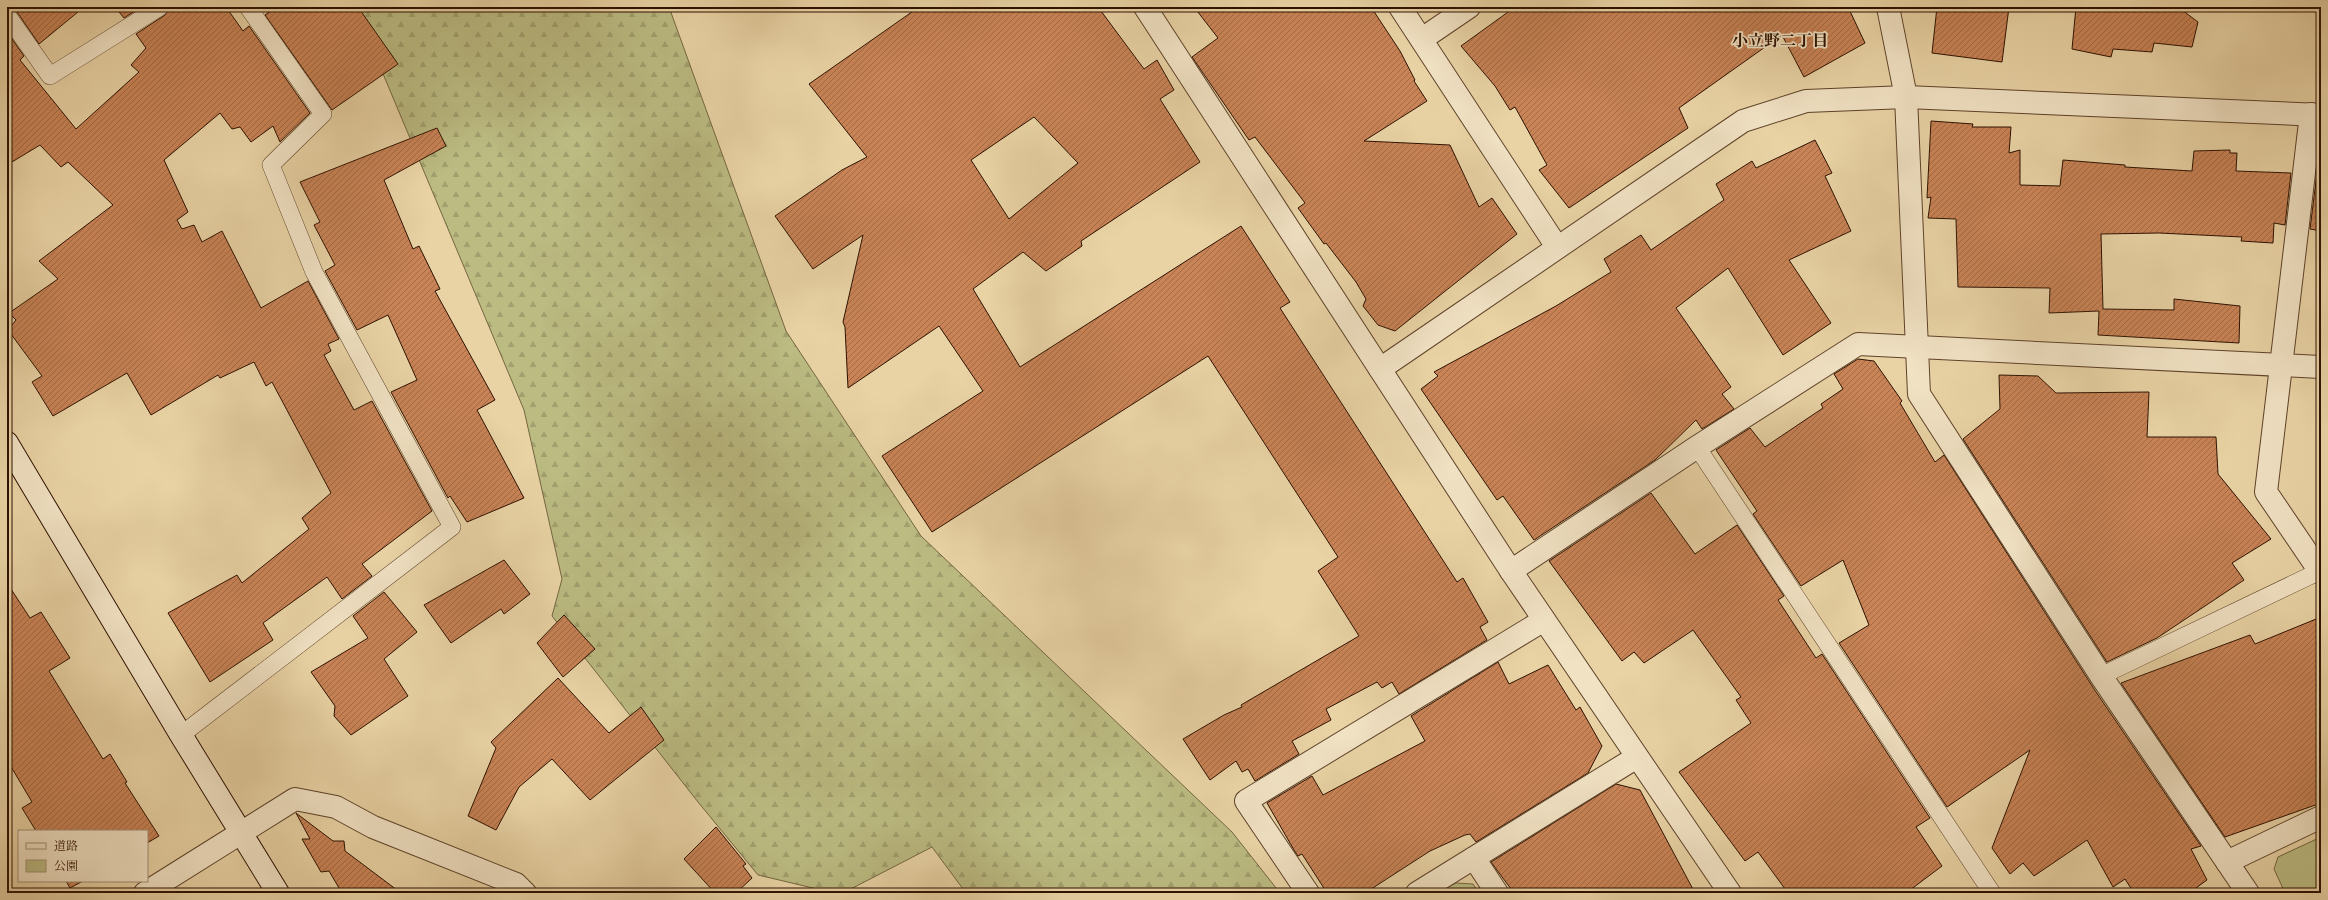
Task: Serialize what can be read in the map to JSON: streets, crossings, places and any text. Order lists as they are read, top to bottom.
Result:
{
  "districts": ["小立野二丁目"],
  "legend": ["道路", "公園"]
}
